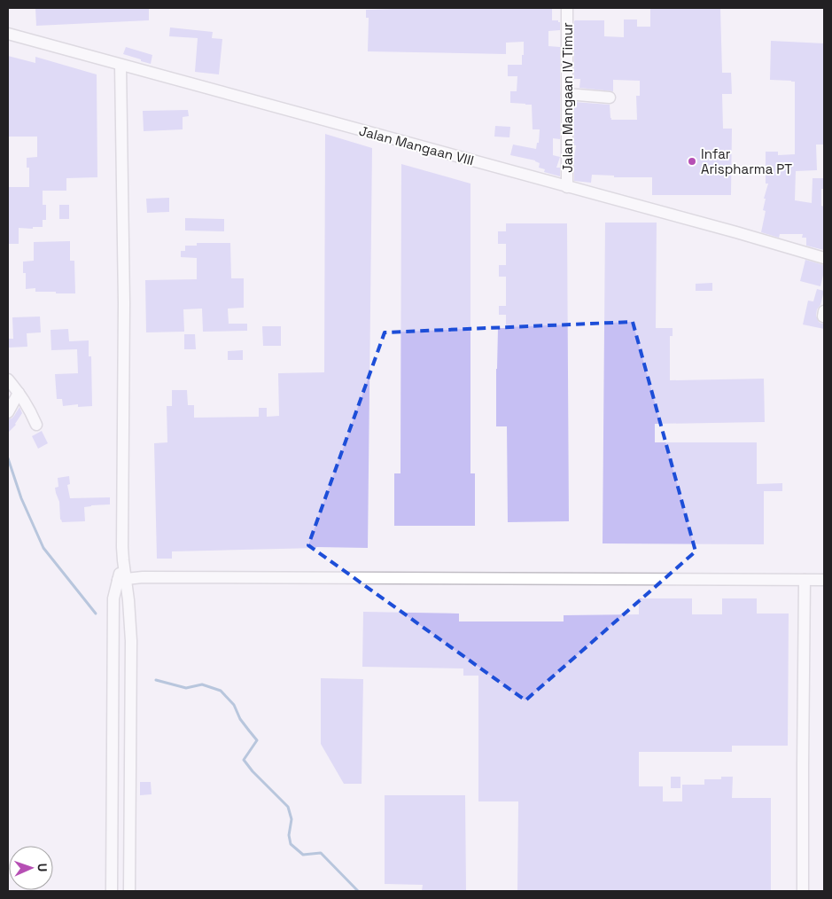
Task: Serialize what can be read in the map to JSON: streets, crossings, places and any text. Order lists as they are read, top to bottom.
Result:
{
  "streets": {
    "street": ["Jalan Mangaan IV Timur", "Jalan Mangaan VIII"]
  },
  "crossings": [
    ["Jalan Mangaan IV Timur", "Jalan Mangaan VIII"]
  ],
  "places": ["Infar Arispharma PT"],
  "north": "right"
}
